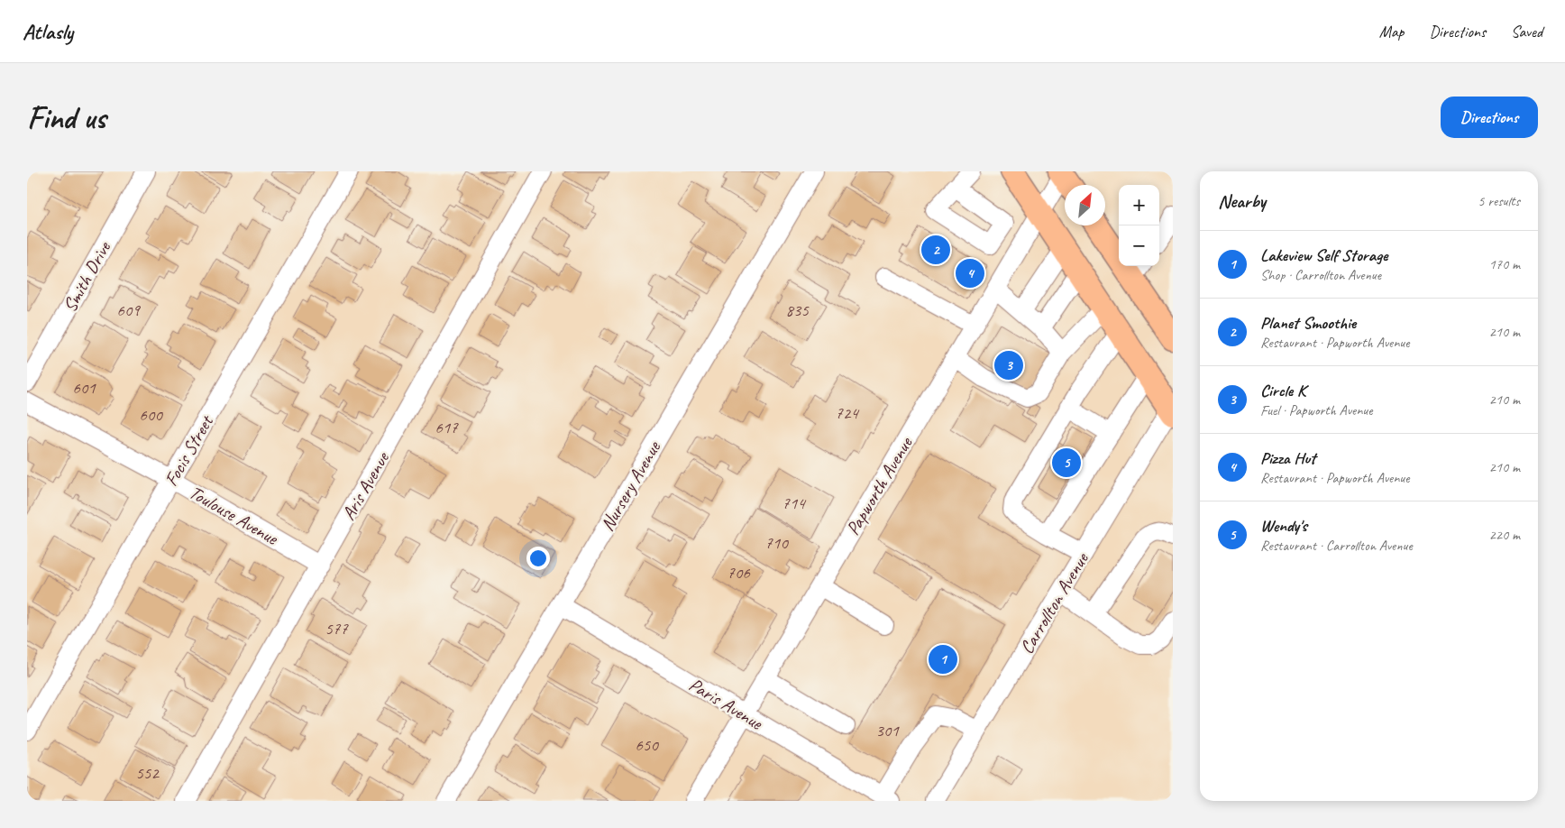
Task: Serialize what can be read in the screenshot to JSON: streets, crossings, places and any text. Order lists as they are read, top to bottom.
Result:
{
  "streets": {
    "street": [
      "Smith Drive",
      "Focis Street",
      "Aris Avenue",
      "Nursery Avenue",
      "Papworth Avenue",
      "Toulouse Avenue",
      "Carrollton Avenue",
      "Paris Avenue"
    ]
  },
  "crossings": [
    ["Focis Street", "Toulouse Avenue"],
    ["Aris Avenue", "Toulouse Avenue"],
    ["Nursery Avenue", "Paris Avenue"],
    ["Papworth Avenue", "Paris Avenue"]
  ],
  "house_numbers": [
    "609",
    "835",
    "601",
    "724",
    "600",
    "617",
    "714",
    "710",
    "706",
    "577",
    "301",
    "650",
    "552"
  ],
  "north": "top right",
  "page": {
    "header": "Atlasly",
    "nav": ["Map", "Directions", "Saved"],
    "buttons": "Directions",
    "title": "Find us",
    "heading": ["Nearby", "5 results"],
    "map_buttons": ["+", "−"],
    "list": [
      {
        "mark": "1",
        "name": "Lakeview Self Storage",
        "note": "Shop · Carrollton Avenue",
        "value": "170 m"
      },
      {
        "mark": "2",
        "name": "Planet Smoothie",
        "note": "Restaurant · Papworth Avenue",
        "value": "210 m"
      },
      {
        "mark": "3",
        "name": "Circle K",
        "note": "Fuel · Papworth Avenue",
        "value": "210 m"
      },
      {
        "mark": "4",
        "name": "Pizza Hut",
        "note": "Restaurant · Papworth Avenue",
        "value": "210 m"
      },
      {
        "mark": "5",
        "name": "Wendy's",
        "note": "Restaurant · Carrollton Avenue",
        "value": "220 m"
      }
    ],
    "pins": [
      "2",
      "4",
      "3",
      "5",
      "1"
    ]
  }
}
